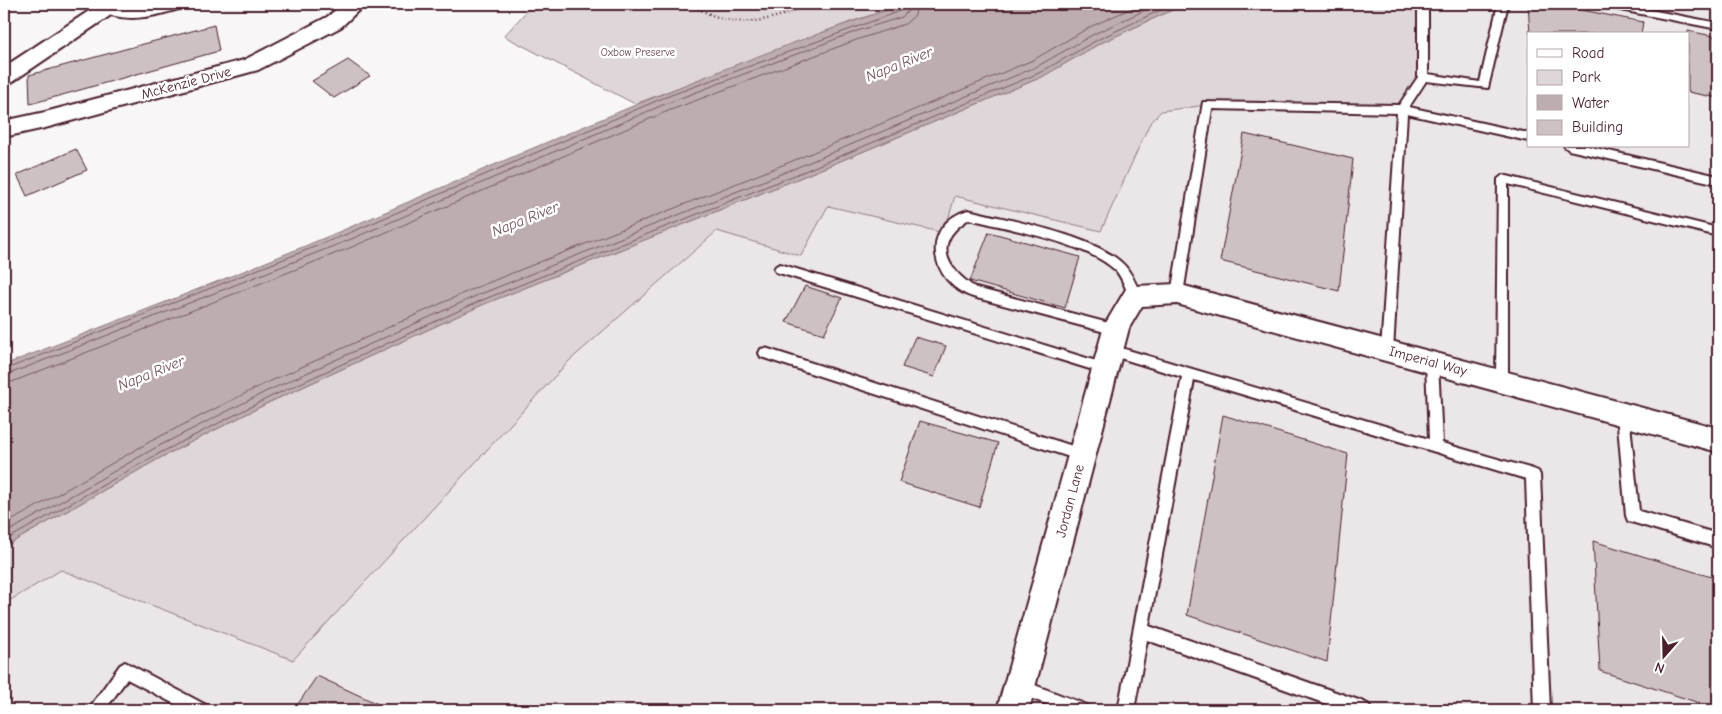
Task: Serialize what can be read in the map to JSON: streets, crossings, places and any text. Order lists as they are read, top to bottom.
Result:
{
  "streets": {
    "street": ["McKenzie Drive", "Imperial Way", "Jordan Lane"]
  },
  "crossings": [
    ["Imperial Way", "Jordan Lane"]
  ],
  "water": ["Napa River"],
  "parks": ["Oxbow Preserve"],
  "legend": [
    "Road",
    "Park",
    "Water",
    "Building"
  ],
  "north": "bottom"
}
